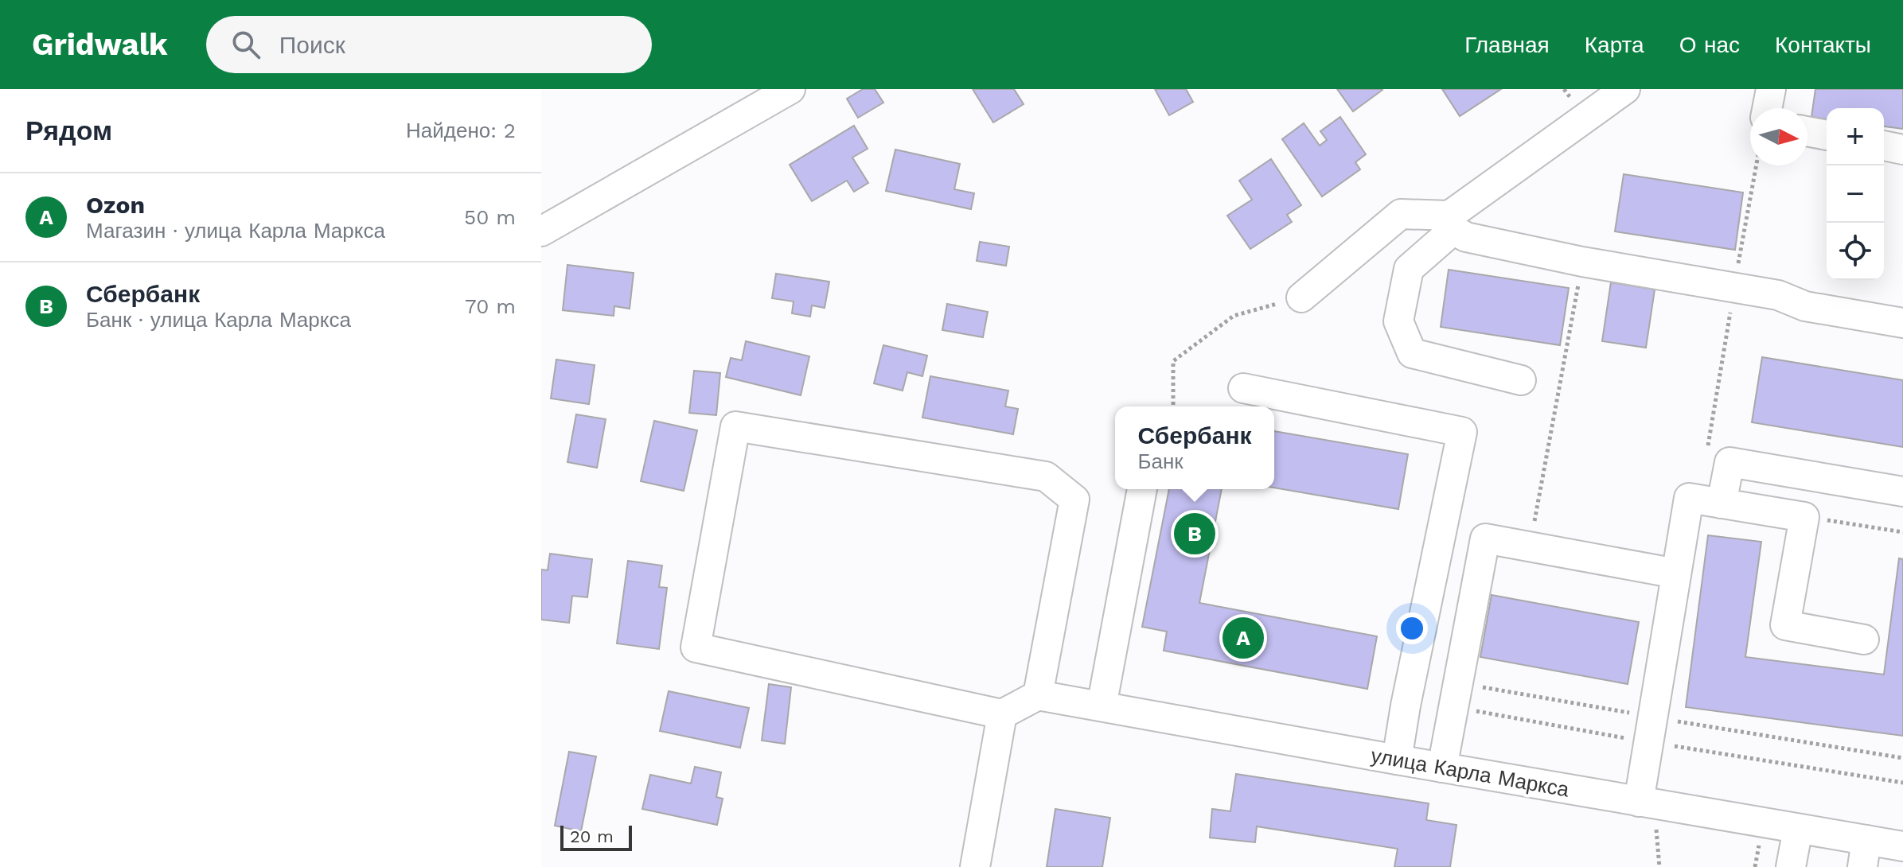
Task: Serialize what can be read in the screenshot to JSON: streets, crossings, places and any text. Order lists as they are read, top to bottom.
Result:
{
  "streets": {
    "street": ["улица Карла Маркса"]
  },
  "scale_bar": "20 m",
  "north": "right",
  "page": {
    "header": "Gridwalk",
    "search": "Поиск",
    "nav": [
      "Главная",
      "Карта",
      "О нас",
      "Контакты"
    ],
    "heading": ["Рядом", "Найдено: 2"],
    "map_buttons": ["+", "−"],
    "list": [
      {
        "mark": "A",
        "name": "Ozon",
        "note": "Магазин · улица Карла Маркса",
        "value": "50 m"
      },
      {
        "mark": "B",
        "name": "Сбербанк",
        "note": "Банк · улица Карла Маркса",
        "value": "70 m"
      }
    ],
    "popup": ["Сбербанк", "Банк"],
    "pins": ["B", "A"],
    "scale": "20 m"
  }
}
